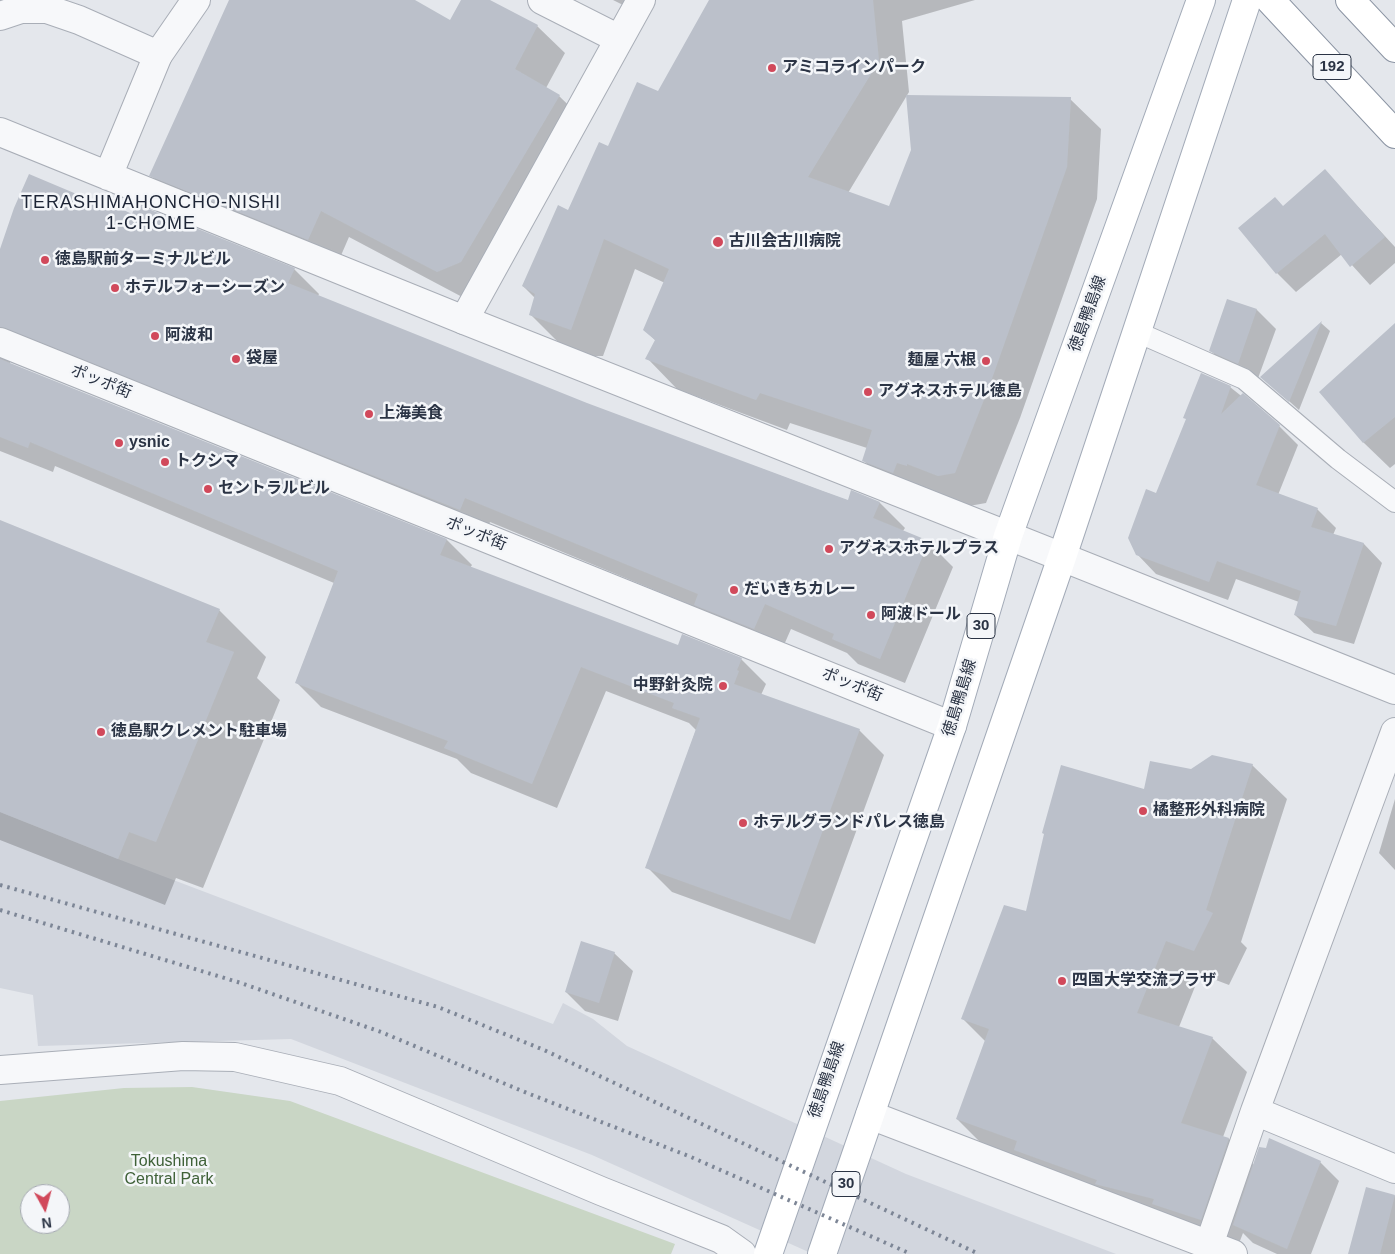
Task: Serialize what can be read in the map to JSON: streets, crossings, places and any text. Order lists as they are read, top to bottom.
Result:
{
  "streets": {
    "main road": ["192", "徳島鴨島線", "30"],
    "street": ["ポッポ街"]
  },
  "crossings": [
    ["徳島鴨島線", "ポッポ街"]
  ],
  "districts": ["TERASHIMAHONCHO-NISHI 1-CHOME"],
  "parks": ["Tokushima Central Park"],
  "places": [
    "アミコラインパーク",
    "古川会古川病院",
    "徳島駅前ターミナルビル",
    "ホテルフォーシーズン",
    "阿波和",
    "袋屋",
    "麺屋 六根",
    "アグネスホテル徳島",
    "上海美食",
    "ysnic",
    "トクシマ",
    "セントラルビル",
    "アグネスホテルプラス",
    "だいきちカレー",
    "阿波ドール",
    "中野針灸院",
    "徳島駅クレメント駐車場",
    "橘整形外科病院",
    "ホテルグランドパレス徳島",
    "四国大学交流プラザ"
  ],
  "north": "bottom"
}
